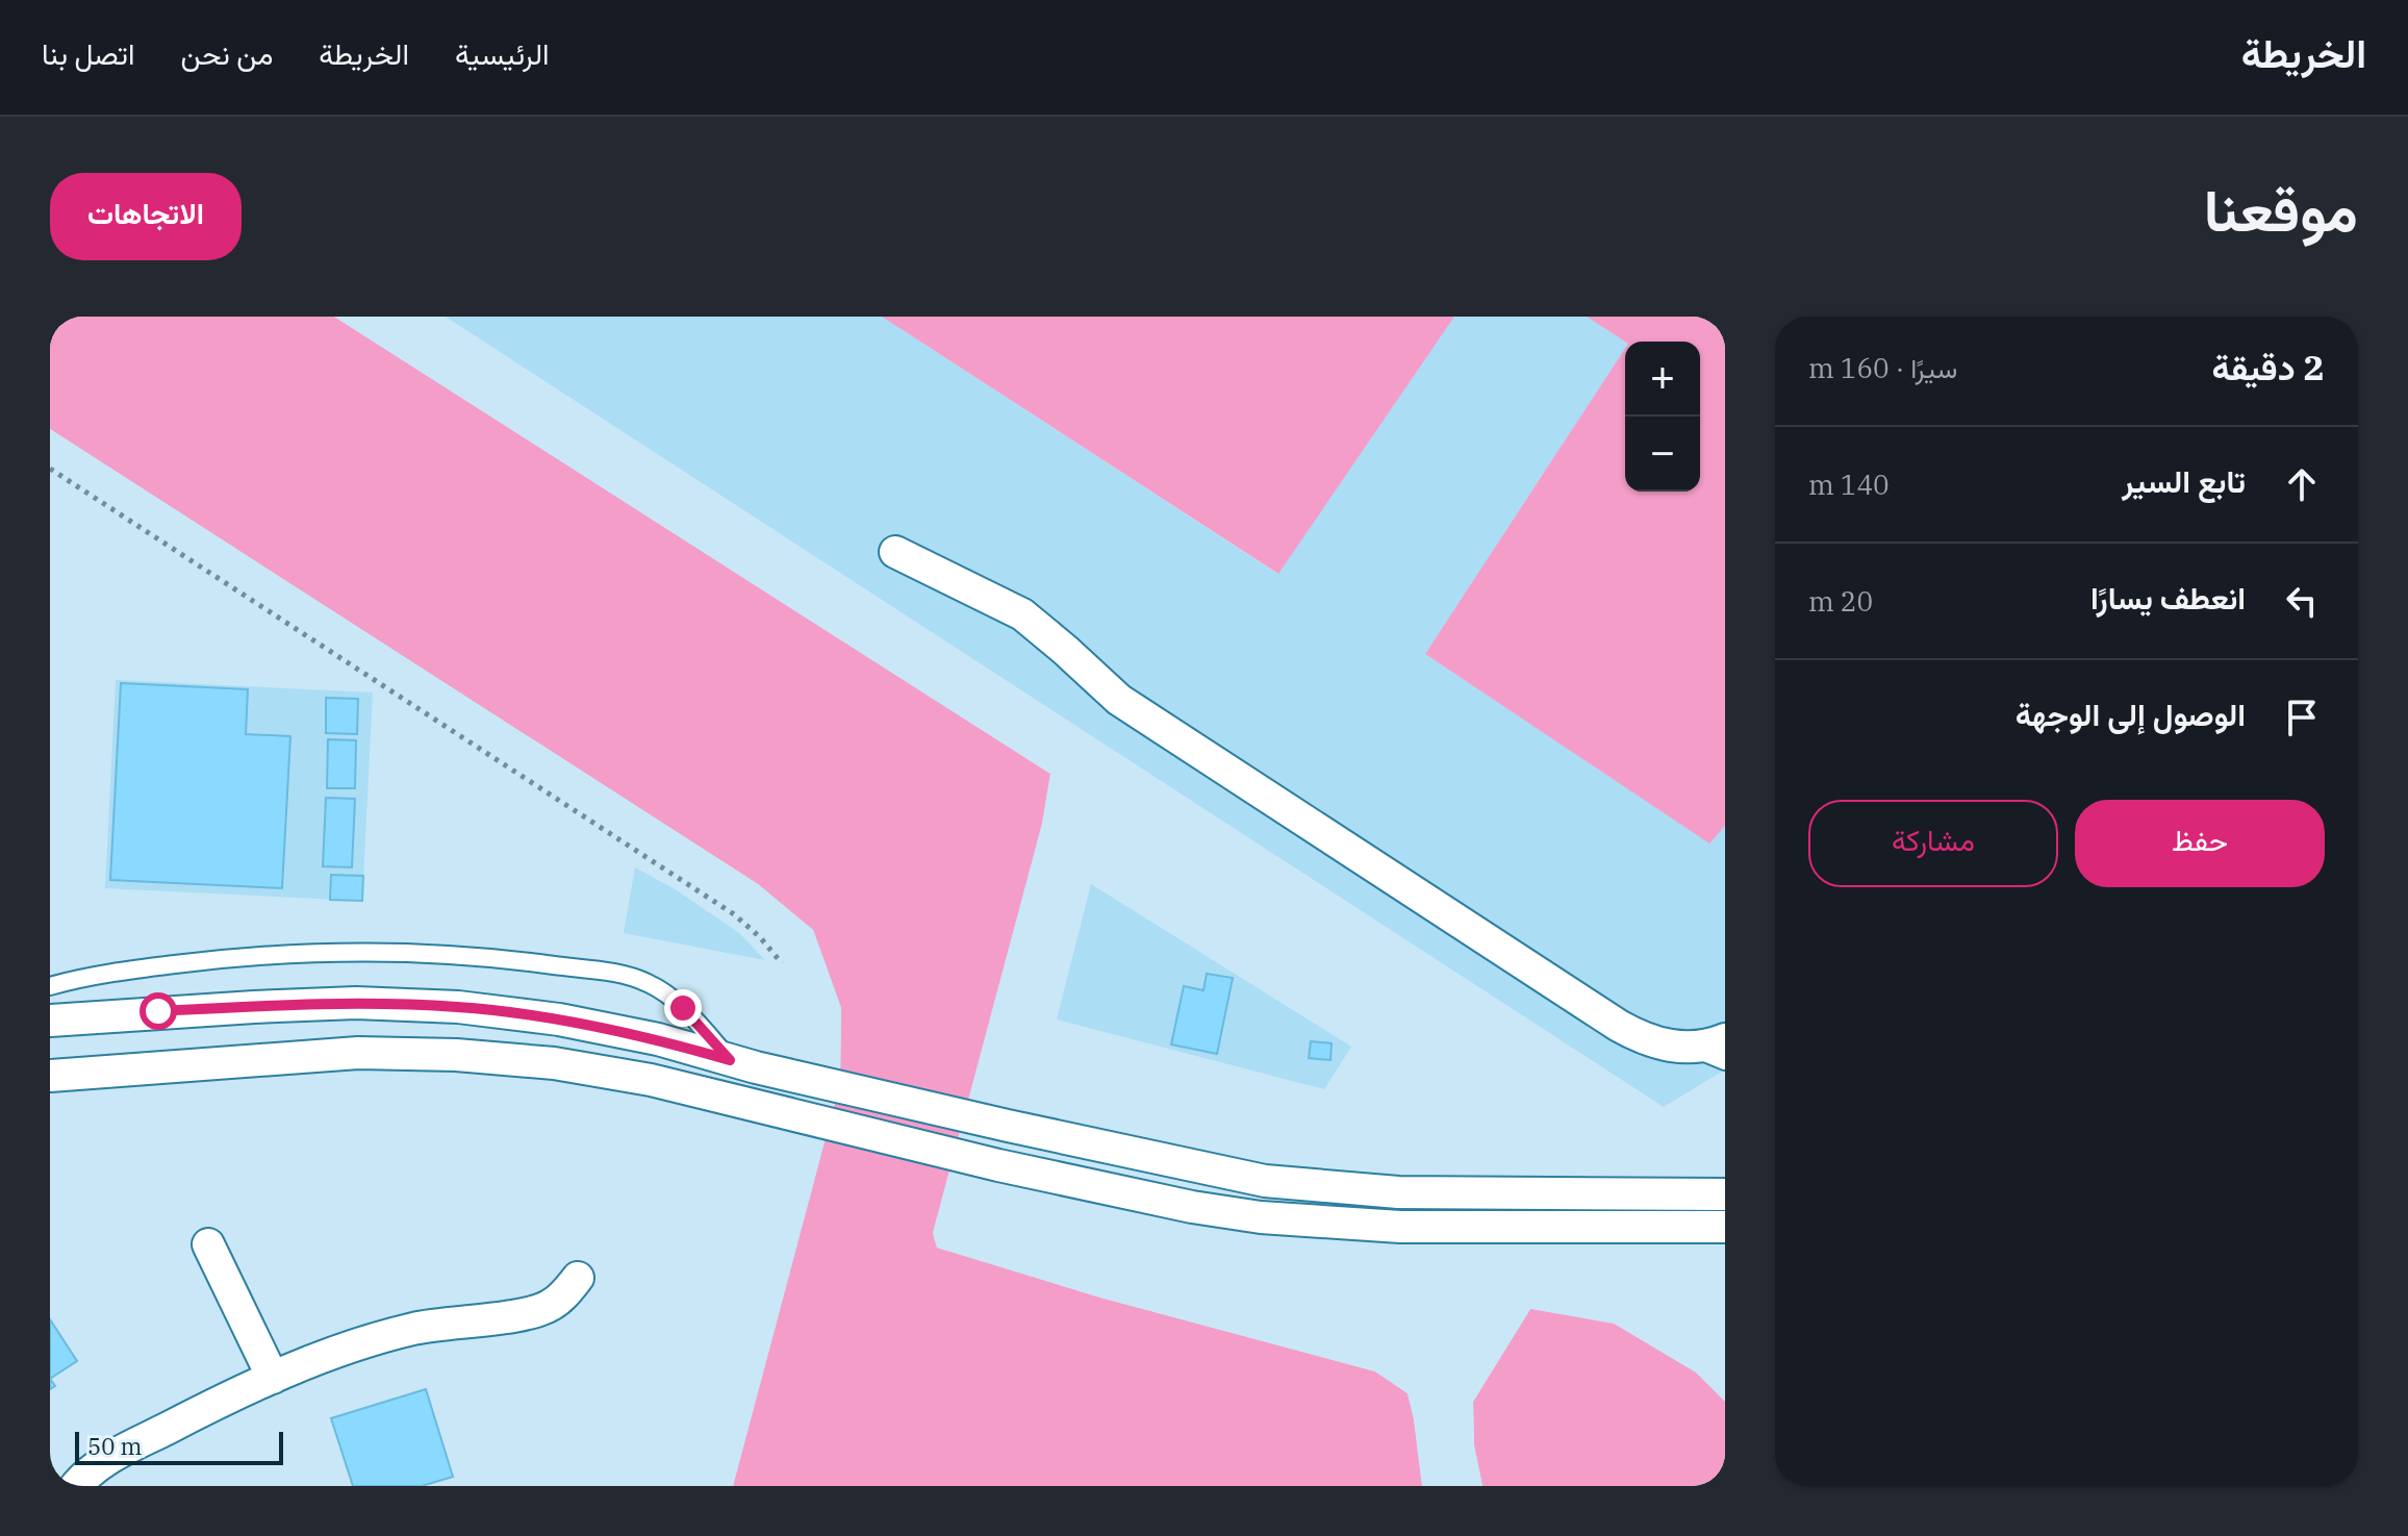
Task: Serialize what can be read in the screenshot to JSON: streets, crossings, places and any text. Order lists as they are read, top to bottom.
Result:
{
  "scale_bar": "50 m",
  "page": {
    "header": "الخريطة",
    "nav": [
      "الرئيسية",
      "الخريطة",
      "من نحن",
      "اتصل بنا"
    ],
    "title": "موقعنا",
    "buttons": [
      "الاتجاهات",
      ["حفظ", "مشاركة"]
    ],
    "heading": ["2 دقيقة", "سيرًا · 160 m"],
    "map_buttons": ["+", "−"],
    "list": [
      ["تابع السير", "140 m"],
      ["انعطف يسارًا", "20 m"],
      "الوصول إلى الوجهة"
    ],
    "scale": "50 m"
  }
}
